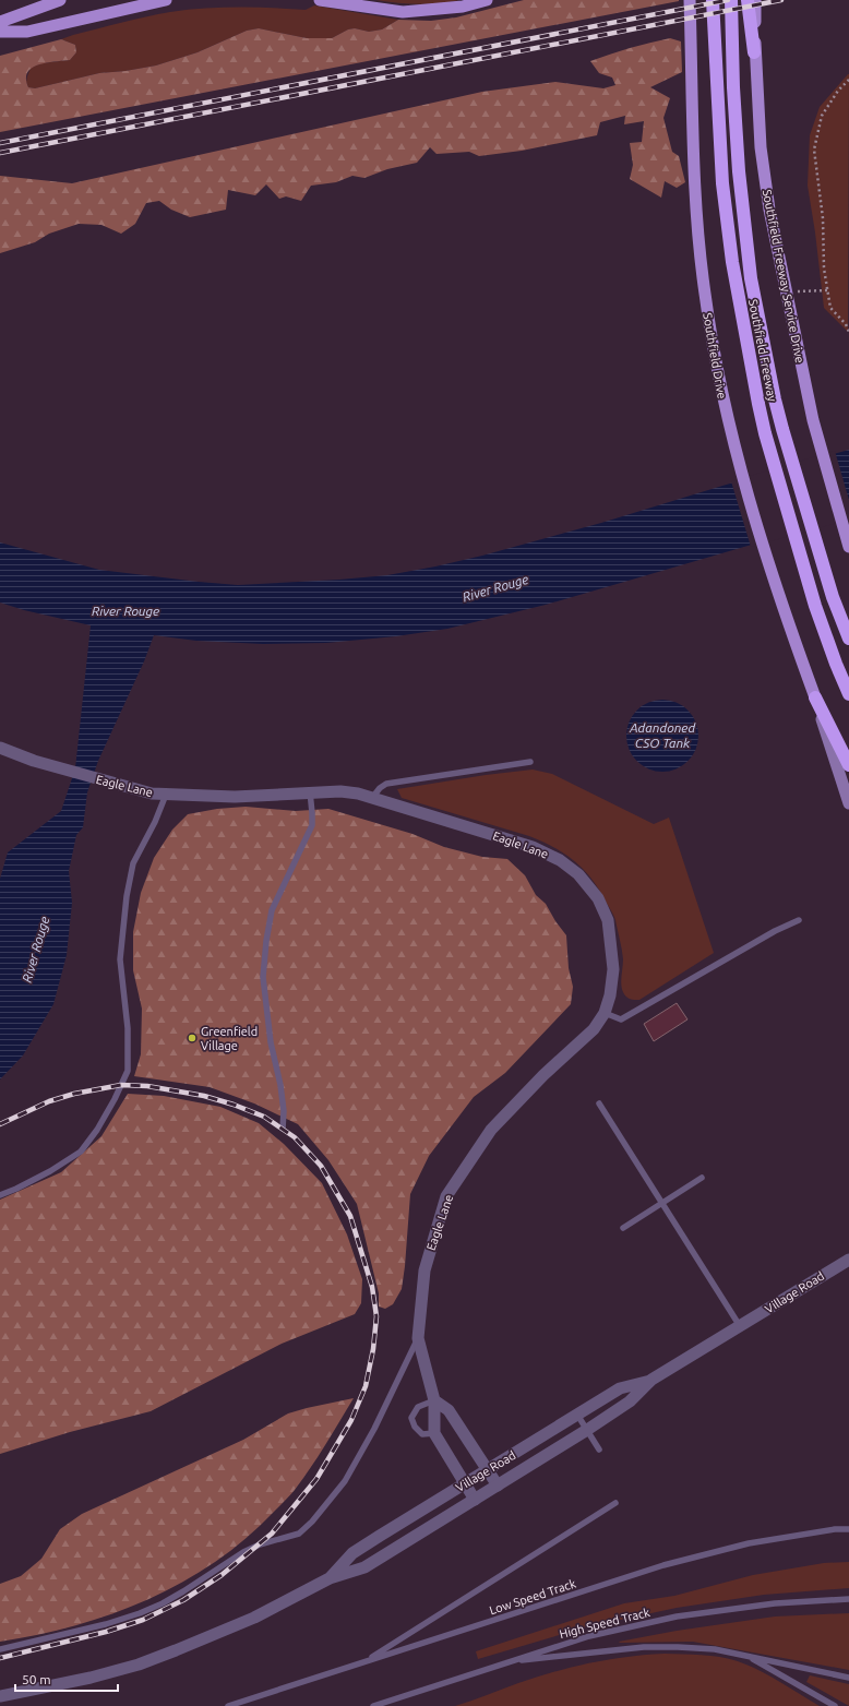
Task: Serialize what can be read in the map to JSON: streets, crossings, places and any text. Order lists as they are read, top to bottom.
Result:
{
  "streets": {
    "highway": ["Southfield Freeway"],
    "main road": ["Southfield Freeway Service Drive", "Southfield Drive"],
    "street": ["Eagle Lane", "Village Road"],
    "lane": ["Low Speed Track", "High Speed Track"]
  },
  "water": ["River Rouge", "Adandoned CSO Tank"],
  "places": ["Greenfield Village"],
  "scale_bar": "50 m"
}
